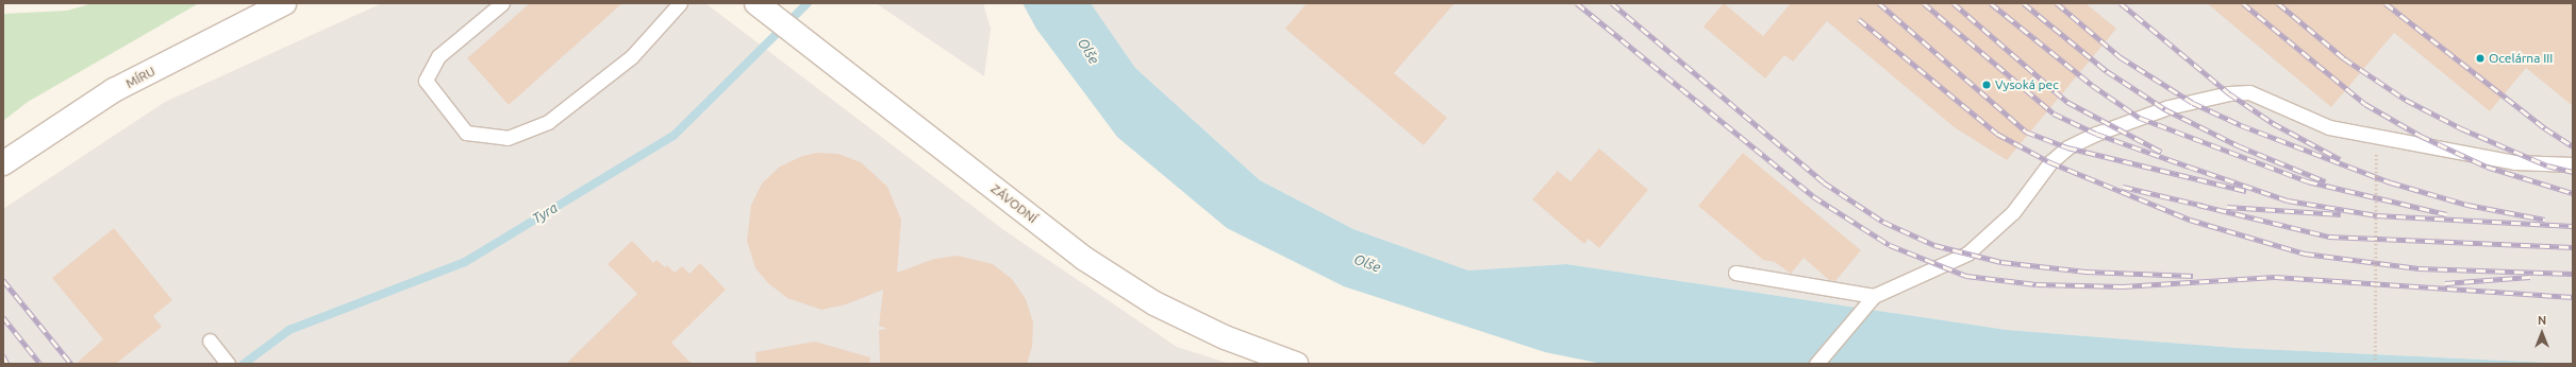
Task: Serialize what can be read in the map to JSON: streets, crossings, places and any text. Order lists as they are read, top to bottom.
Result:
{
  "streets": {
    "street": ["MÍRU", "ZÁVODNÍ"]
  },
  "water": ["Olše", "Tyra"],
  "places": ["Ocelárna III", "Vysoká pec"],
  "north": "top"
}
